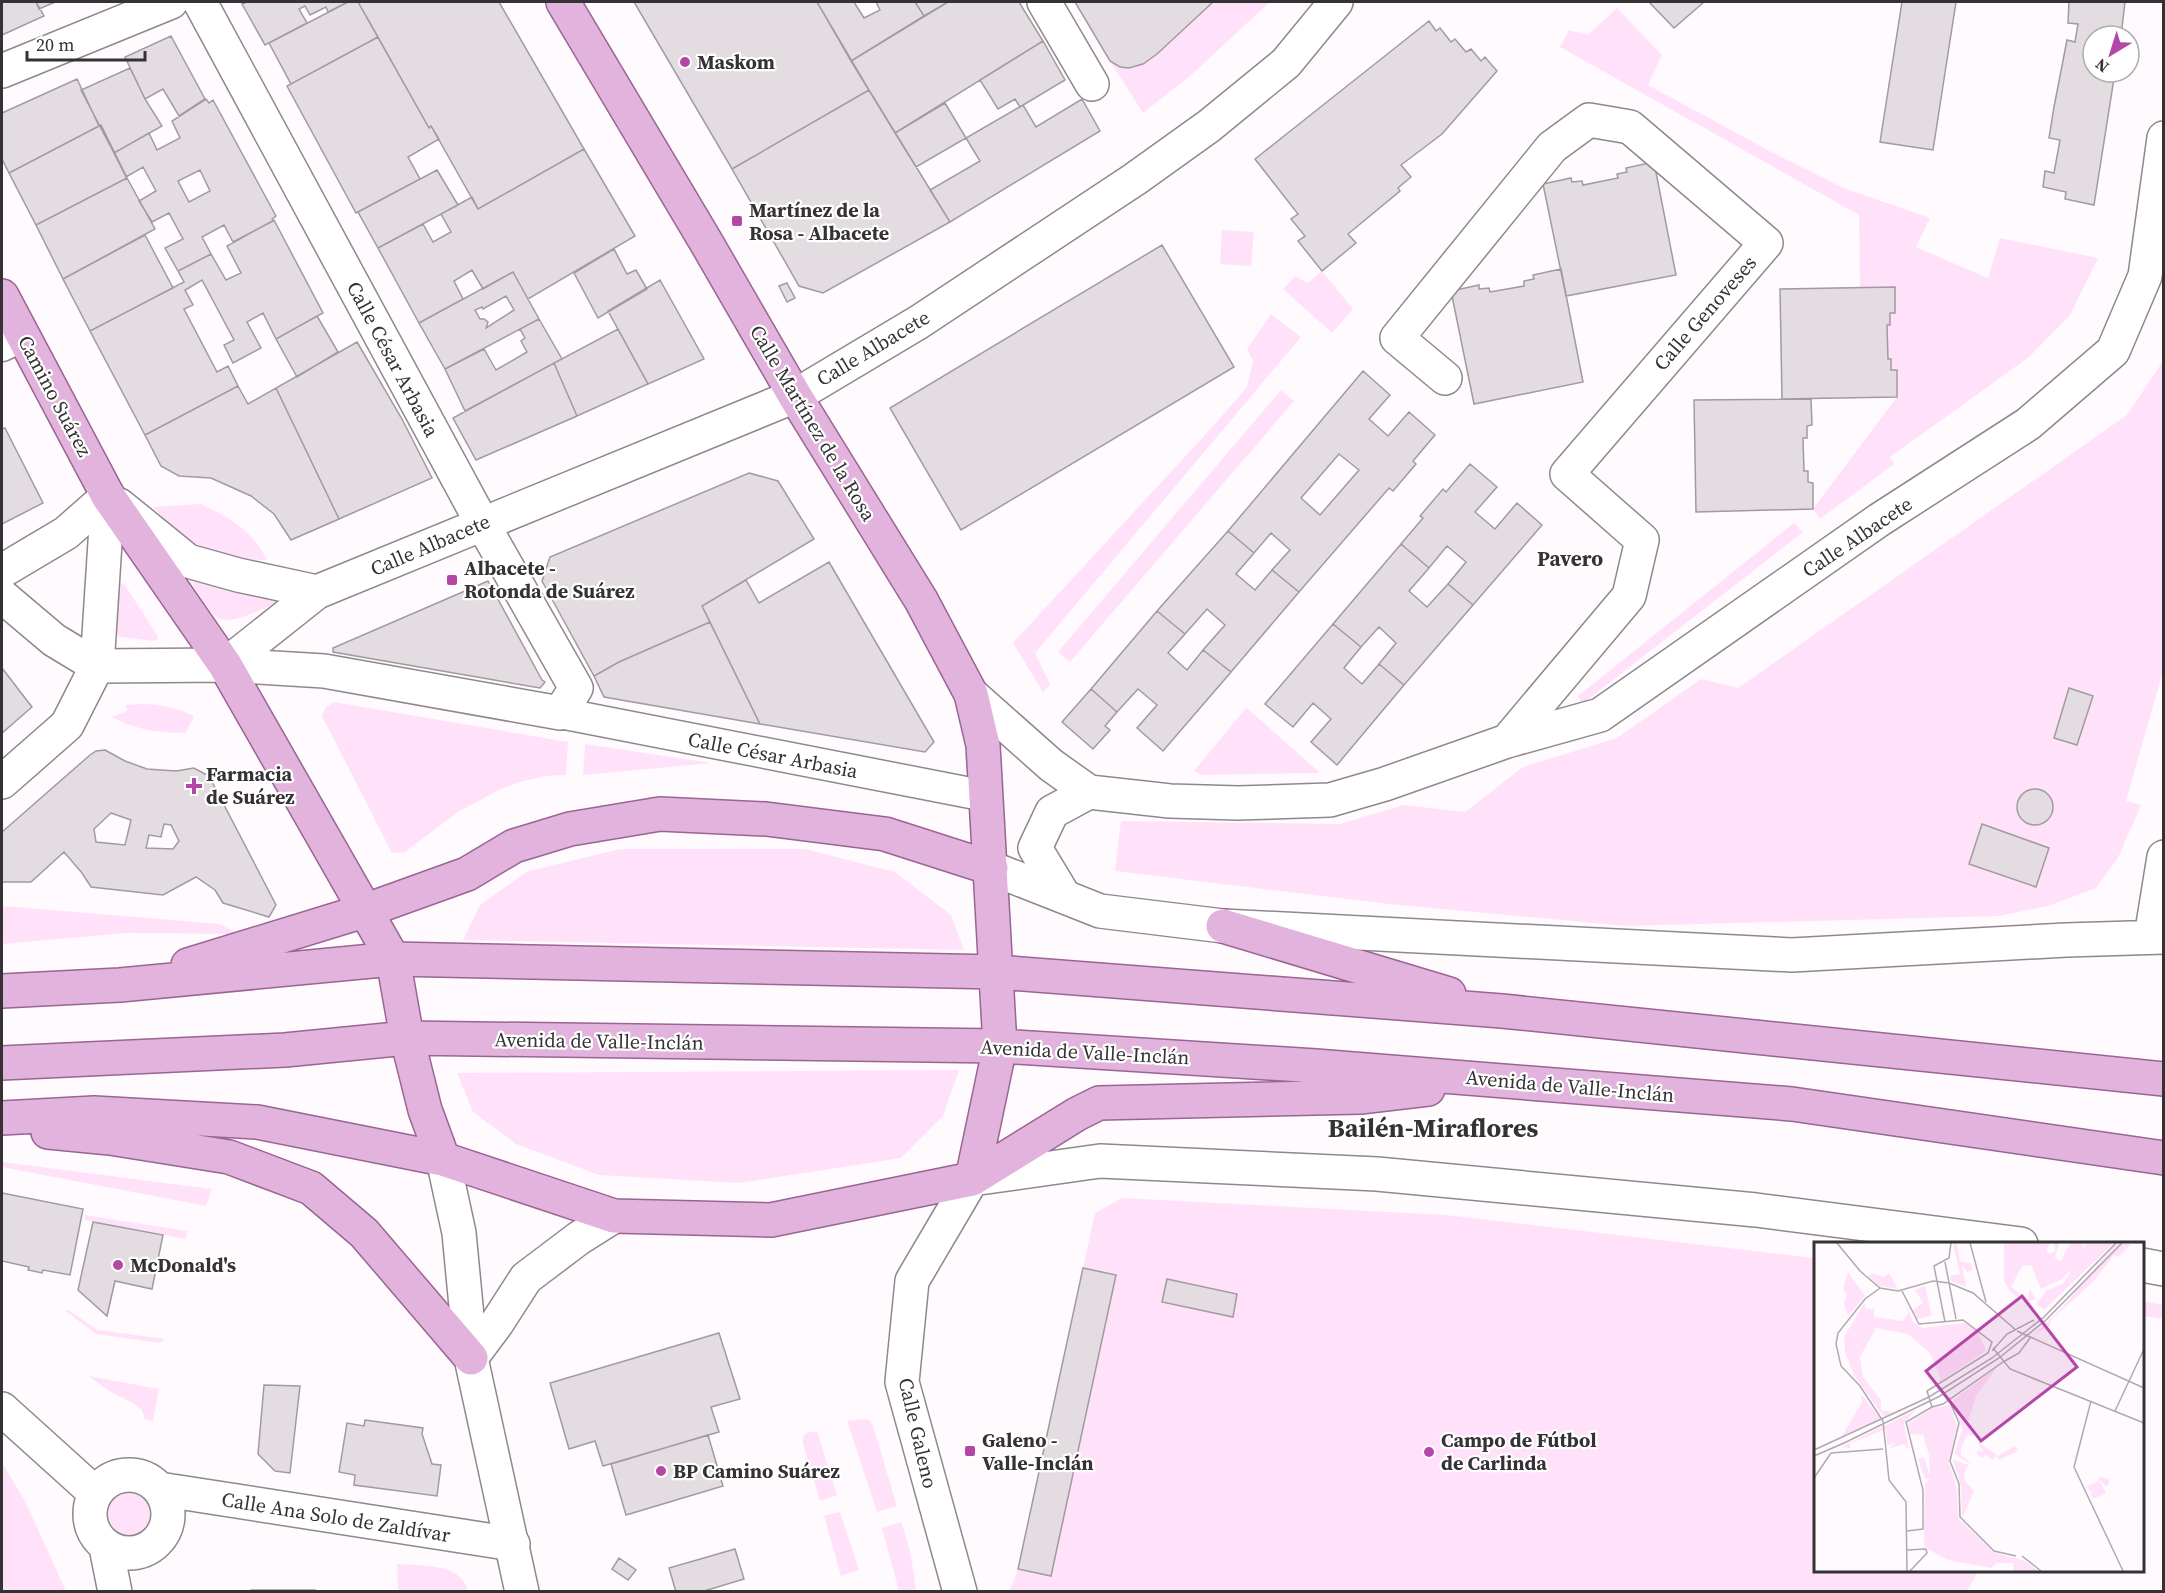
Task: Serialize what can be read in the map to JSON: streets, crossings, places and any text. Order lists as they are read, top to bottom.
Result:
{
  "streets": {
    "main road": ["Camino Suárez", "Calle Martínez de la Rosa", "Avenida de Valle-Inclán"],
    "street": [
      "Calle Genoveses",
      "Calle Albacete",
      "Calle César Arbasia",
      "Calle Galeno",
      "Calle Ana Solo de Zaldívar"
    ]
  },
  "crossings": [
    ["Calle Genoveses", "Calle Albacete"],
    ["Calle Albacete", "Calle César Arbasia"],
    ["Calle Albacete", "Camino Suárez"],
    ["Calle Albacete", "Calle Martínez de la Rosa"],
    ["Calle César Arbasia", "Camino Suárez"],
    ["Calle César Arbasia", "Calle Martínez de la Rosa"],
    ["Camino Suárez", "Avenida de Valle-Inclán"],
    ["Calle Martínez de la Rosa", "Avenida de Valle-Inclán"],
    ["Calle Martínez de la Rosa", "Calle Galeno"]
  ],
  "districts": ["Pavero", "Bailén-Miraflores"],
  "places": {
    "other": [
      "Maskom",
      "McDonald's",
      "Campo de Fútbol de Carlinda",
      "BP Camino Suárez"
    ],
    "transit": ["Martínez de la Rosa - Albacete", "Albacete - Rotonda de Suárez", "Galeno - Valle-Inclán"],
    "health": ["Farmacia de Suárez"]
  },
  "scale_bar": "20 m",
  "north": "bottom left"
}
